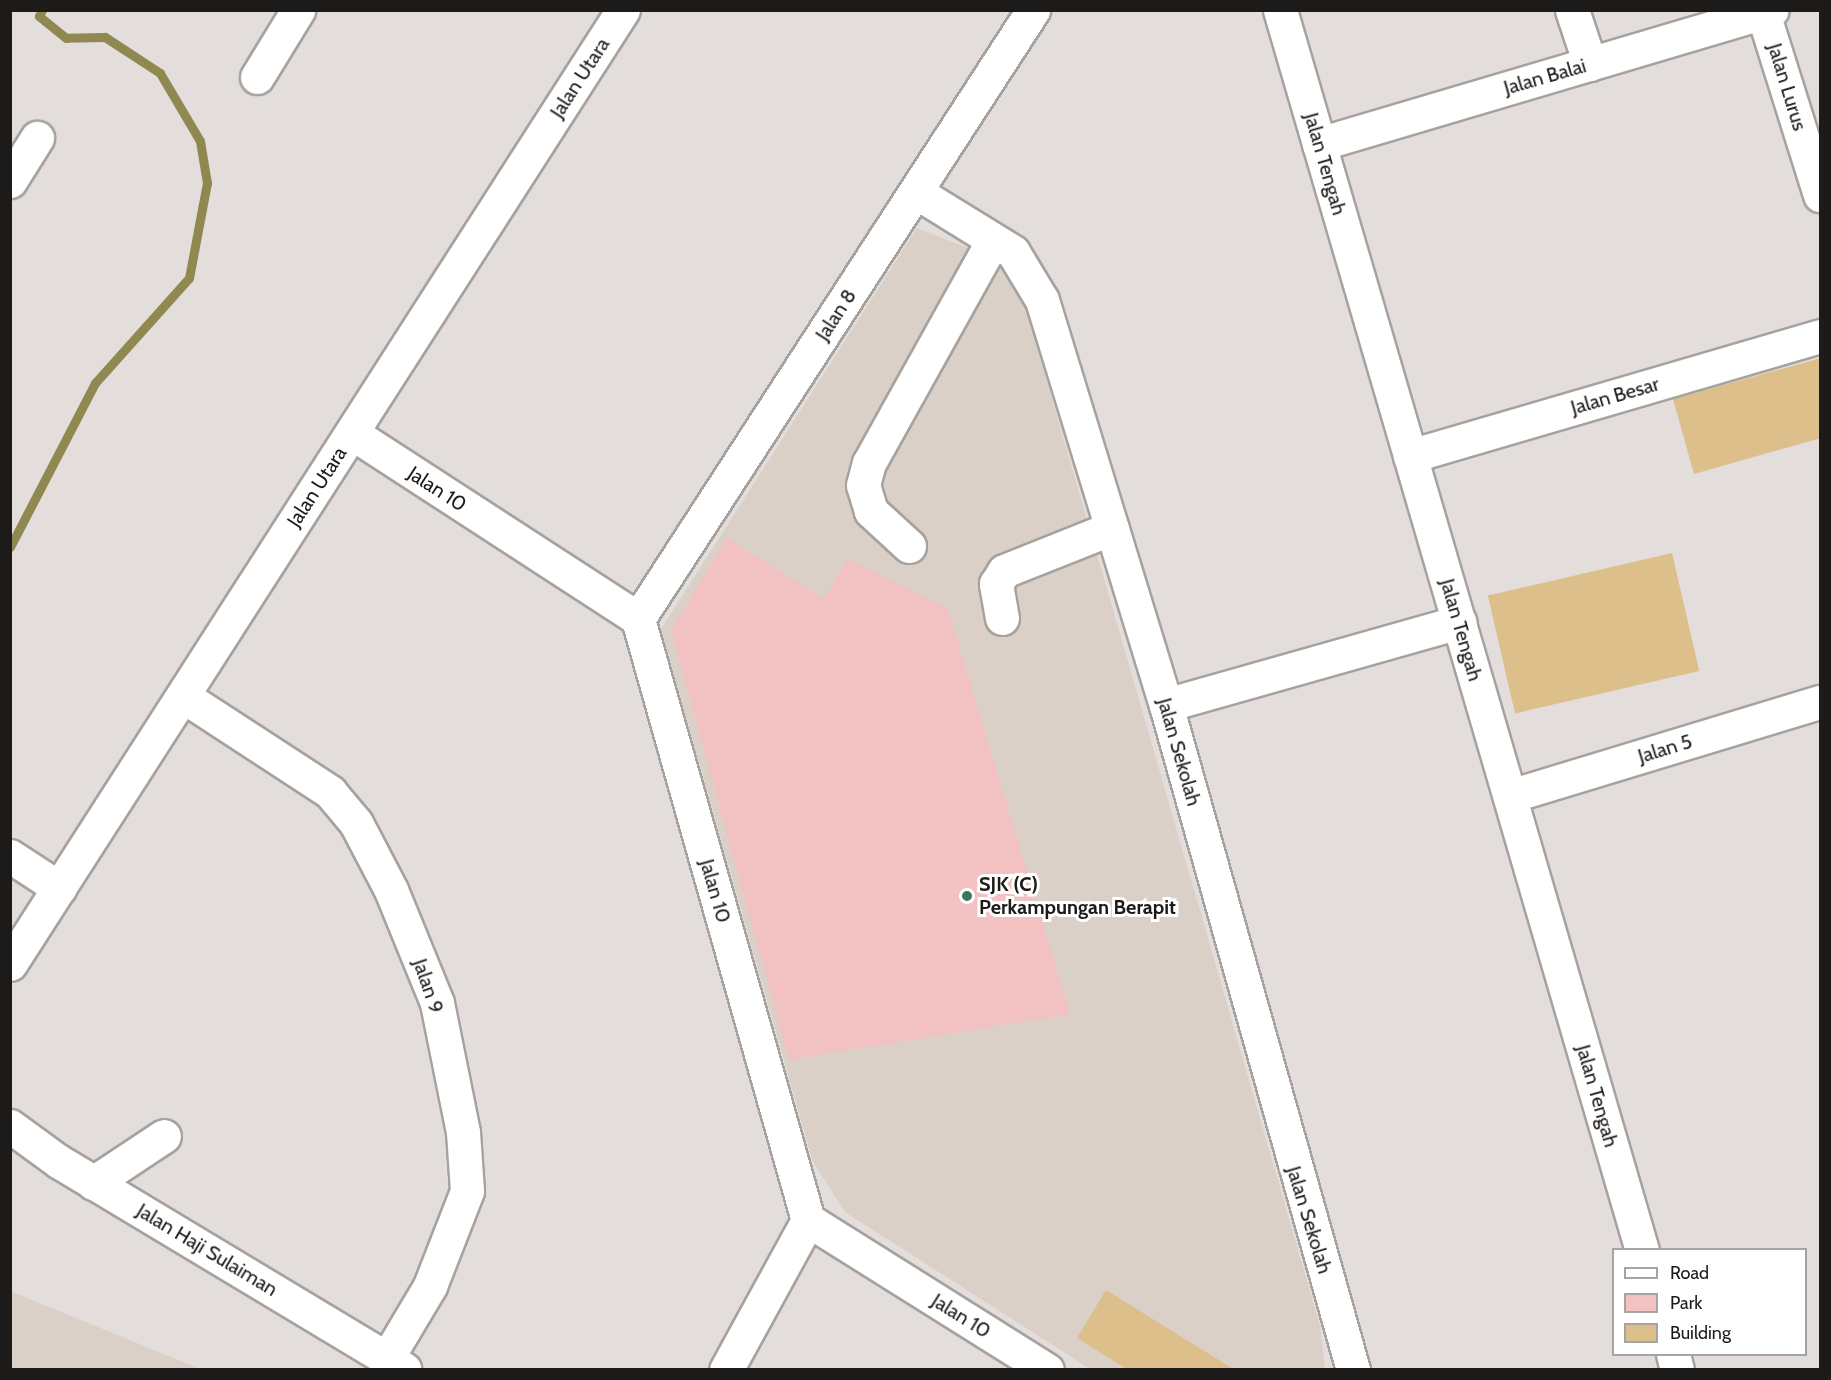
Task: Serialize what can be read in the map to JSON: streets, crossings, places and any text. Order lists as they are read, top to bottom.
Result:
{
  "streets": {
    "street": [
      "Jalan Balai",
      "Jalan Utara",
      "Jalan Lurus",
      "Jalan Tengah",
      "Jalan 8",
      "Jalan Besar",
      "Jalan 10",
      "Jalan 5",
      "Jalan Sekolah",
      "Jalan 9",
      "Jalan Haji Sulaiman"
    ]
  },
  "crossings": [
    ["Jalan Balai", "Jalan Lurus"],
    ["Jalan Balai", "Jalan Tengah"],
    ["Jalan Utara", "Jalan 10"],
    ["Jalan Utara", "Jalan 9"],
    ["Jalan Tengah", "Jalan Besar"],
    ["Jalan Tengah", "Jalan 5"],
    ["Jalan 8", "Jalan 10"],
    ["Jalan 8", "Jalan Sekolah"],
    ["Jalan 9", "Jalan Haji Sulaiman"]
  ],
  "places": ["SJK (C) Perkampungan Berapit"],
  "legend": ["Road", "Park", "Building"]
}
